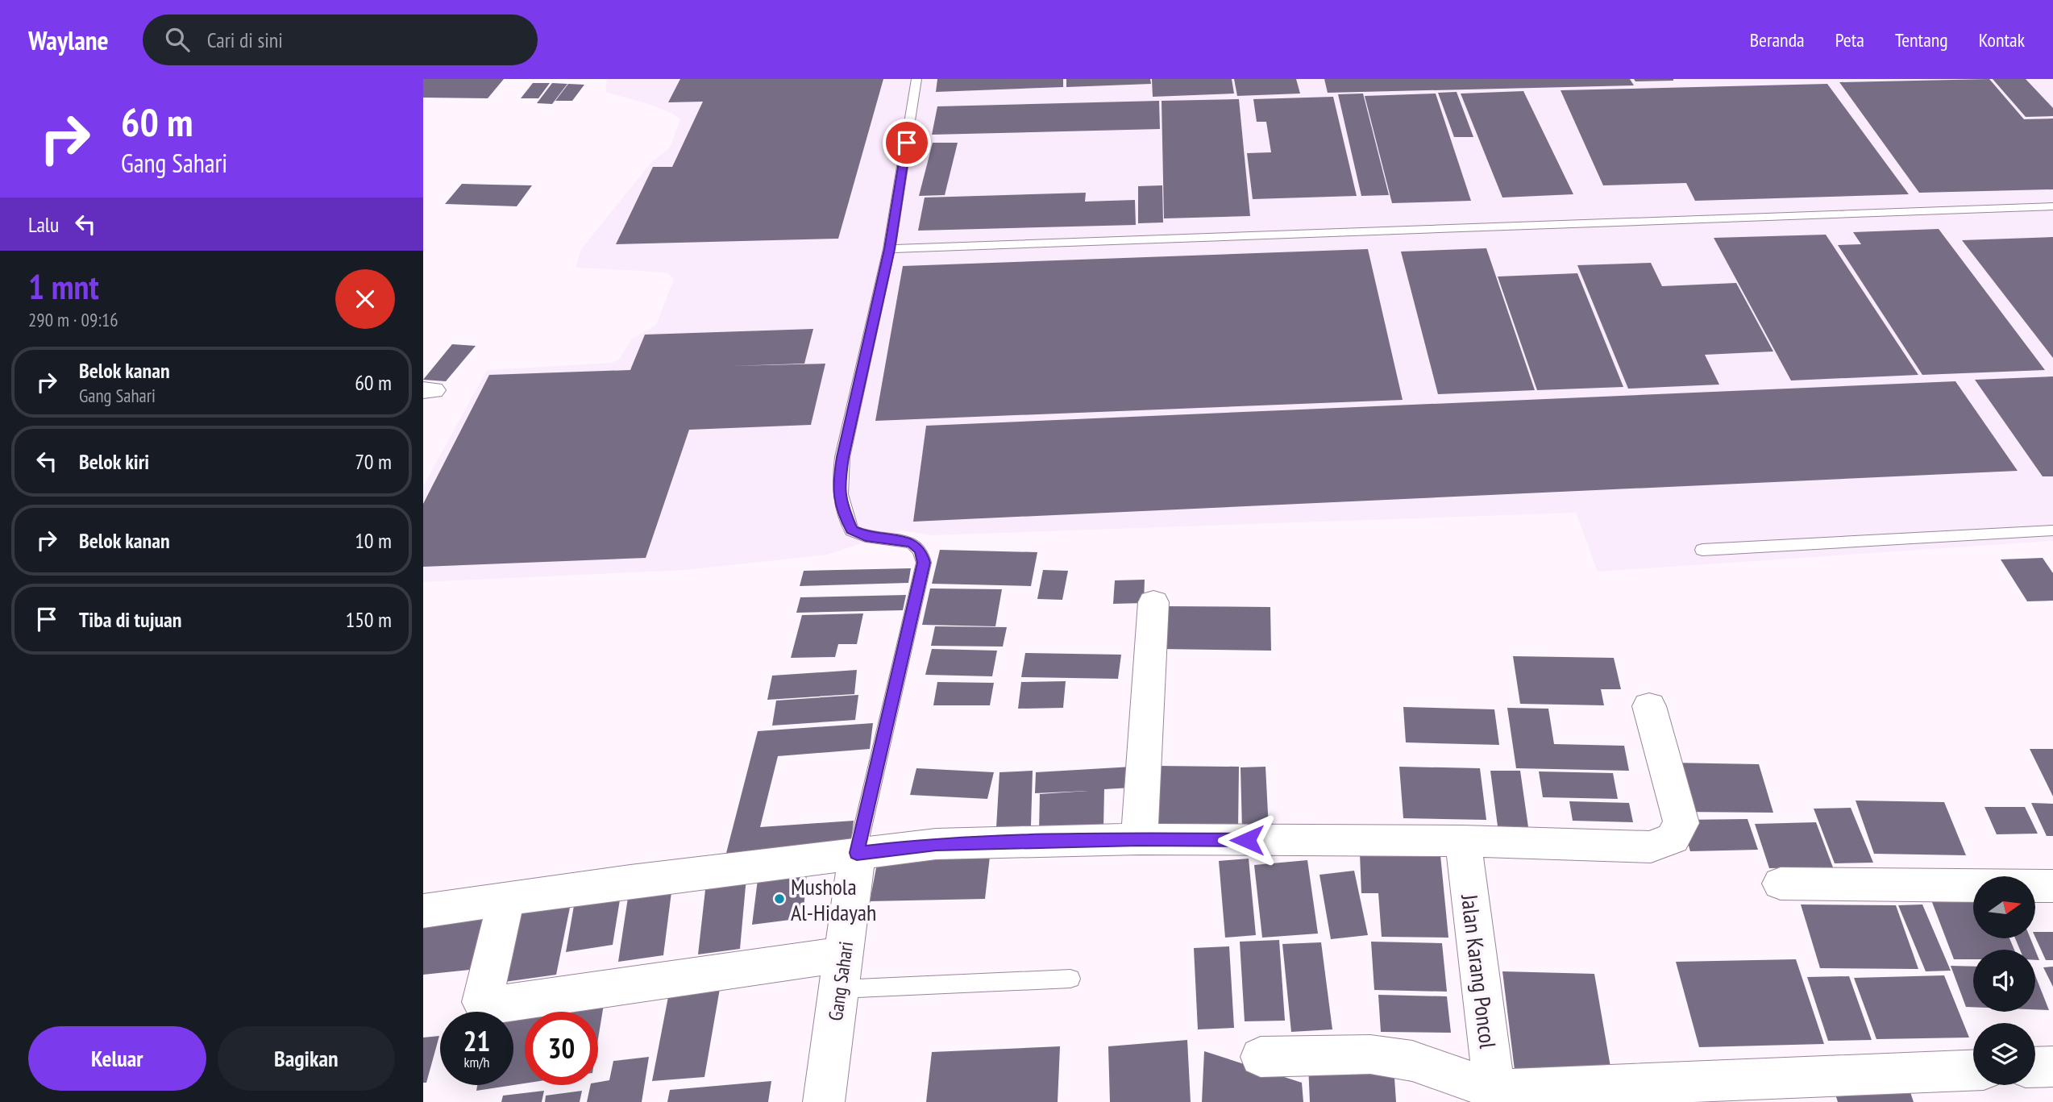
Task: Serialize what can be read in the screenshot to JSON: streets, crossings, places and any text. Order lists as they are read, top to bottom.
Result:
{
  "streets": {
    "street": ["Jalan Karang Poncol", "Gang Sahari"]
  },
  "places": ["Mushola Al-Hidayah"],
  "north": "right",
  "page": {
    "header": "Waylane",
    "search": "Cari di sini",
    "nav": [
      "Beranda",
      "Peta",
      "Tentang",
      "Kontak"
    ],
    "turn": ["60 m", "Gang Sahari"],
    "then": "Lalu",
    "heading": ["1 mnt", "290 m · 09:16"],
    "list": [
      {
        "name": "Belok kanan",
        "note": "Gang Sahari",
        "value": "60 m"
      },
      {
        "name": "Belok kiri",
        "value": "70 m"
      },
      {
        "name": "Belok kanan",
        "value": "10 m"
      },
      {
        "name": "Tiba di tujuan",
        "value": "150 m"
      }
    ],
    "speed": "21 km/h",
    "limit": "30",
    "buttons": ["Keluar", "Bagikan"]
  }
}
